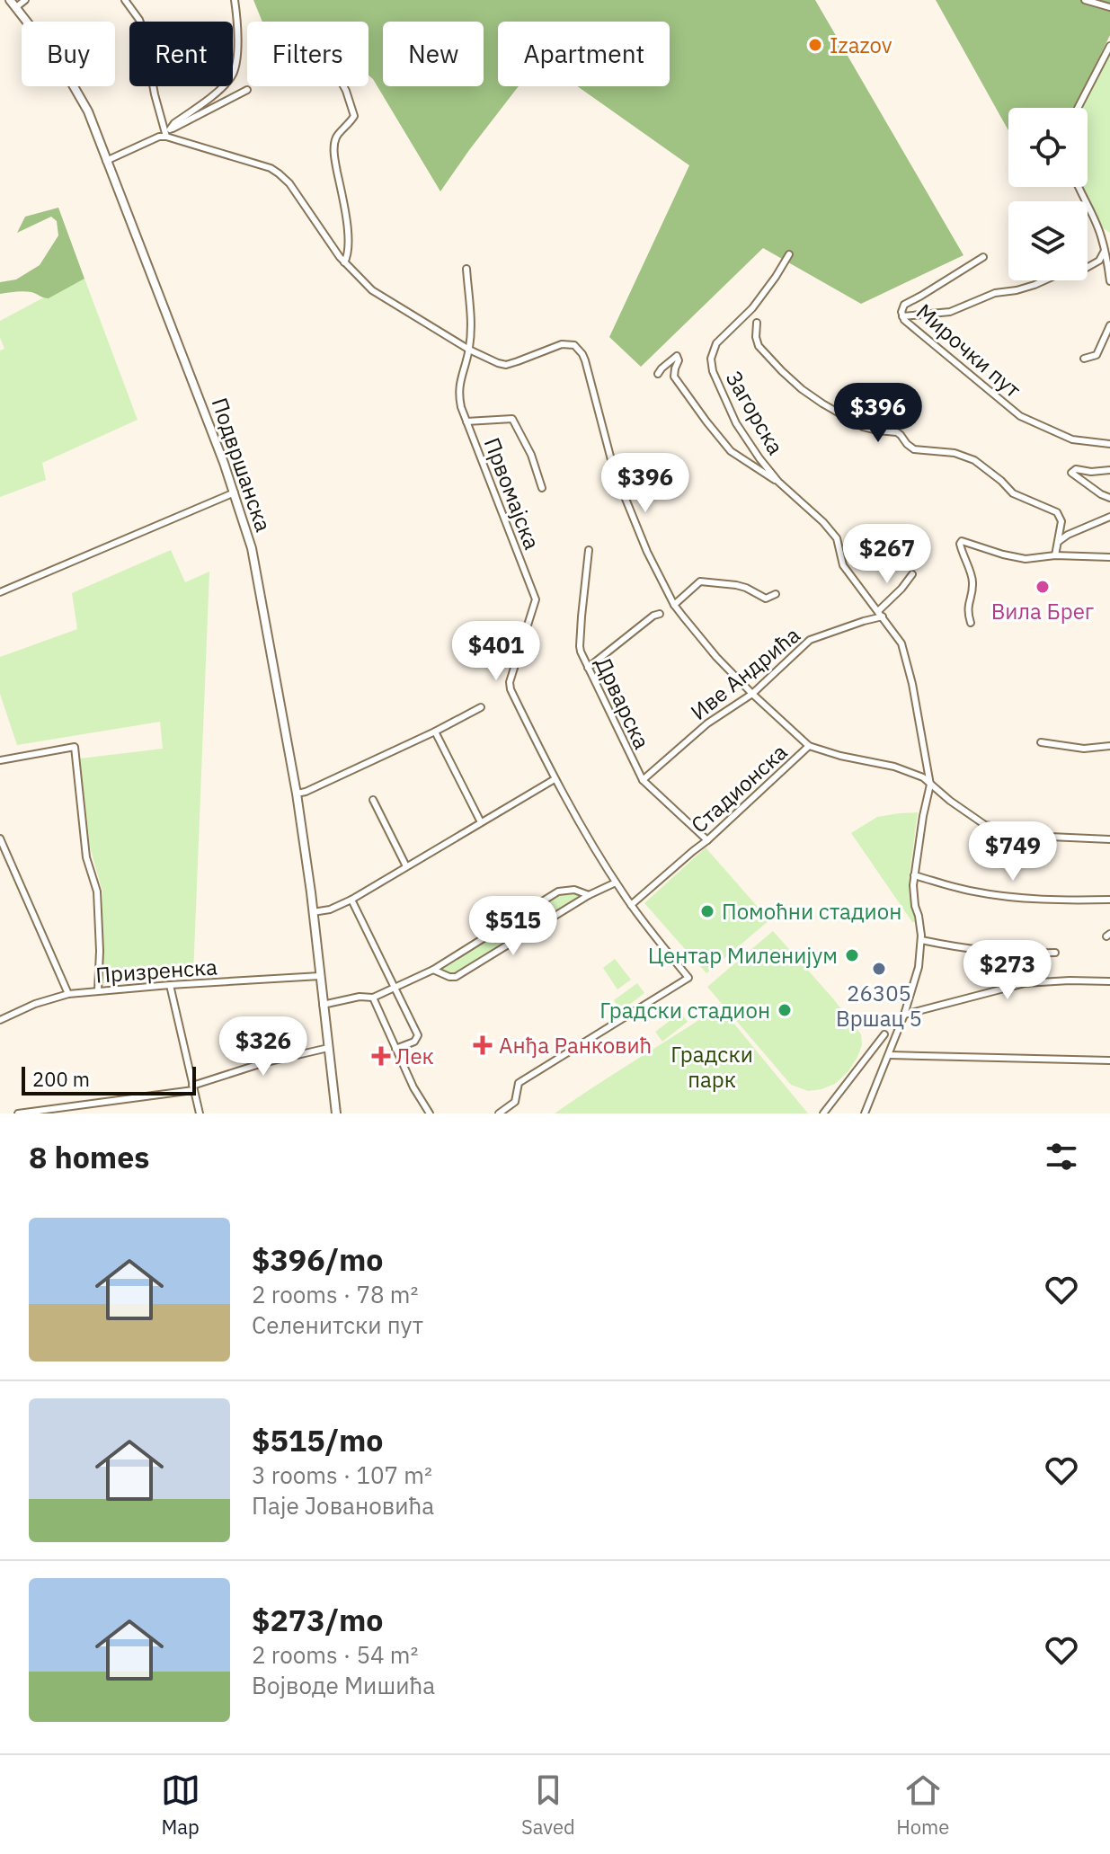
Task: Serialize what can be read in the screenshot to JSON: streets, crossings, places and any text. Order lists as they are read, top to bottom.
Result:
{
  "streets": {
    "street": [
      "Мирочки пут",
      "Загорска",
      "Подвршанска",
      "Првомајска",
      "Иве Андрића",
      "Дрварска",
      "Стадионска",
      "Призренска"
    ]
  },
  "crossings": [
    ["Загорска", "Иве Андрића"],
    ["Подвршанска", "Призренска"],
    ["Првомајска", "Стадионска"],
    ["Иве Андрића", "Дрварска"],
    ["Иве Андрића", "Стадионска"],
    ["Дрварска", "Стадионска"]
  ],
  "parks": ["Градски парк"],
  "places": {
    "other": [
      "Izazov",
      "Вила Брег",
      "Помоћни стадион",
      "Центар Миленијум",
      "26305 Вршац 5",
      "Градски стадион"
    ],
    "health": ["Анђа Ранковић", "Лек"]
  },
  "scale_bar": "200 m",
  "page": {
    "chip": [
      "Buy",
      "Rent",
      "Filters",
      "New",
      "Apartment"
    ],
    "price": [
      "$396",
      "$396",
      "$267",
      "$401",
      "$749",
      "$515",
      "$273",
      "$326"
    ],
    "scale": "200 m",
    "heading": "8 homes",
    "list": [
      {
        "name": "$396/mo",
        "note": "2 rooms · 78 m² · Селенитски пут"
      },
      {
        "name": "$515/mo",
        "note": "3 rooms · 107 m² · Паје Јовановића"
      },
      {
        "name": "$273/mo",
        "note": "2 rooms · 54 m² · Војводе Мишића"
      }
    ],
    "tabs": ["Map", "Saved", "Home"]
  }
}
